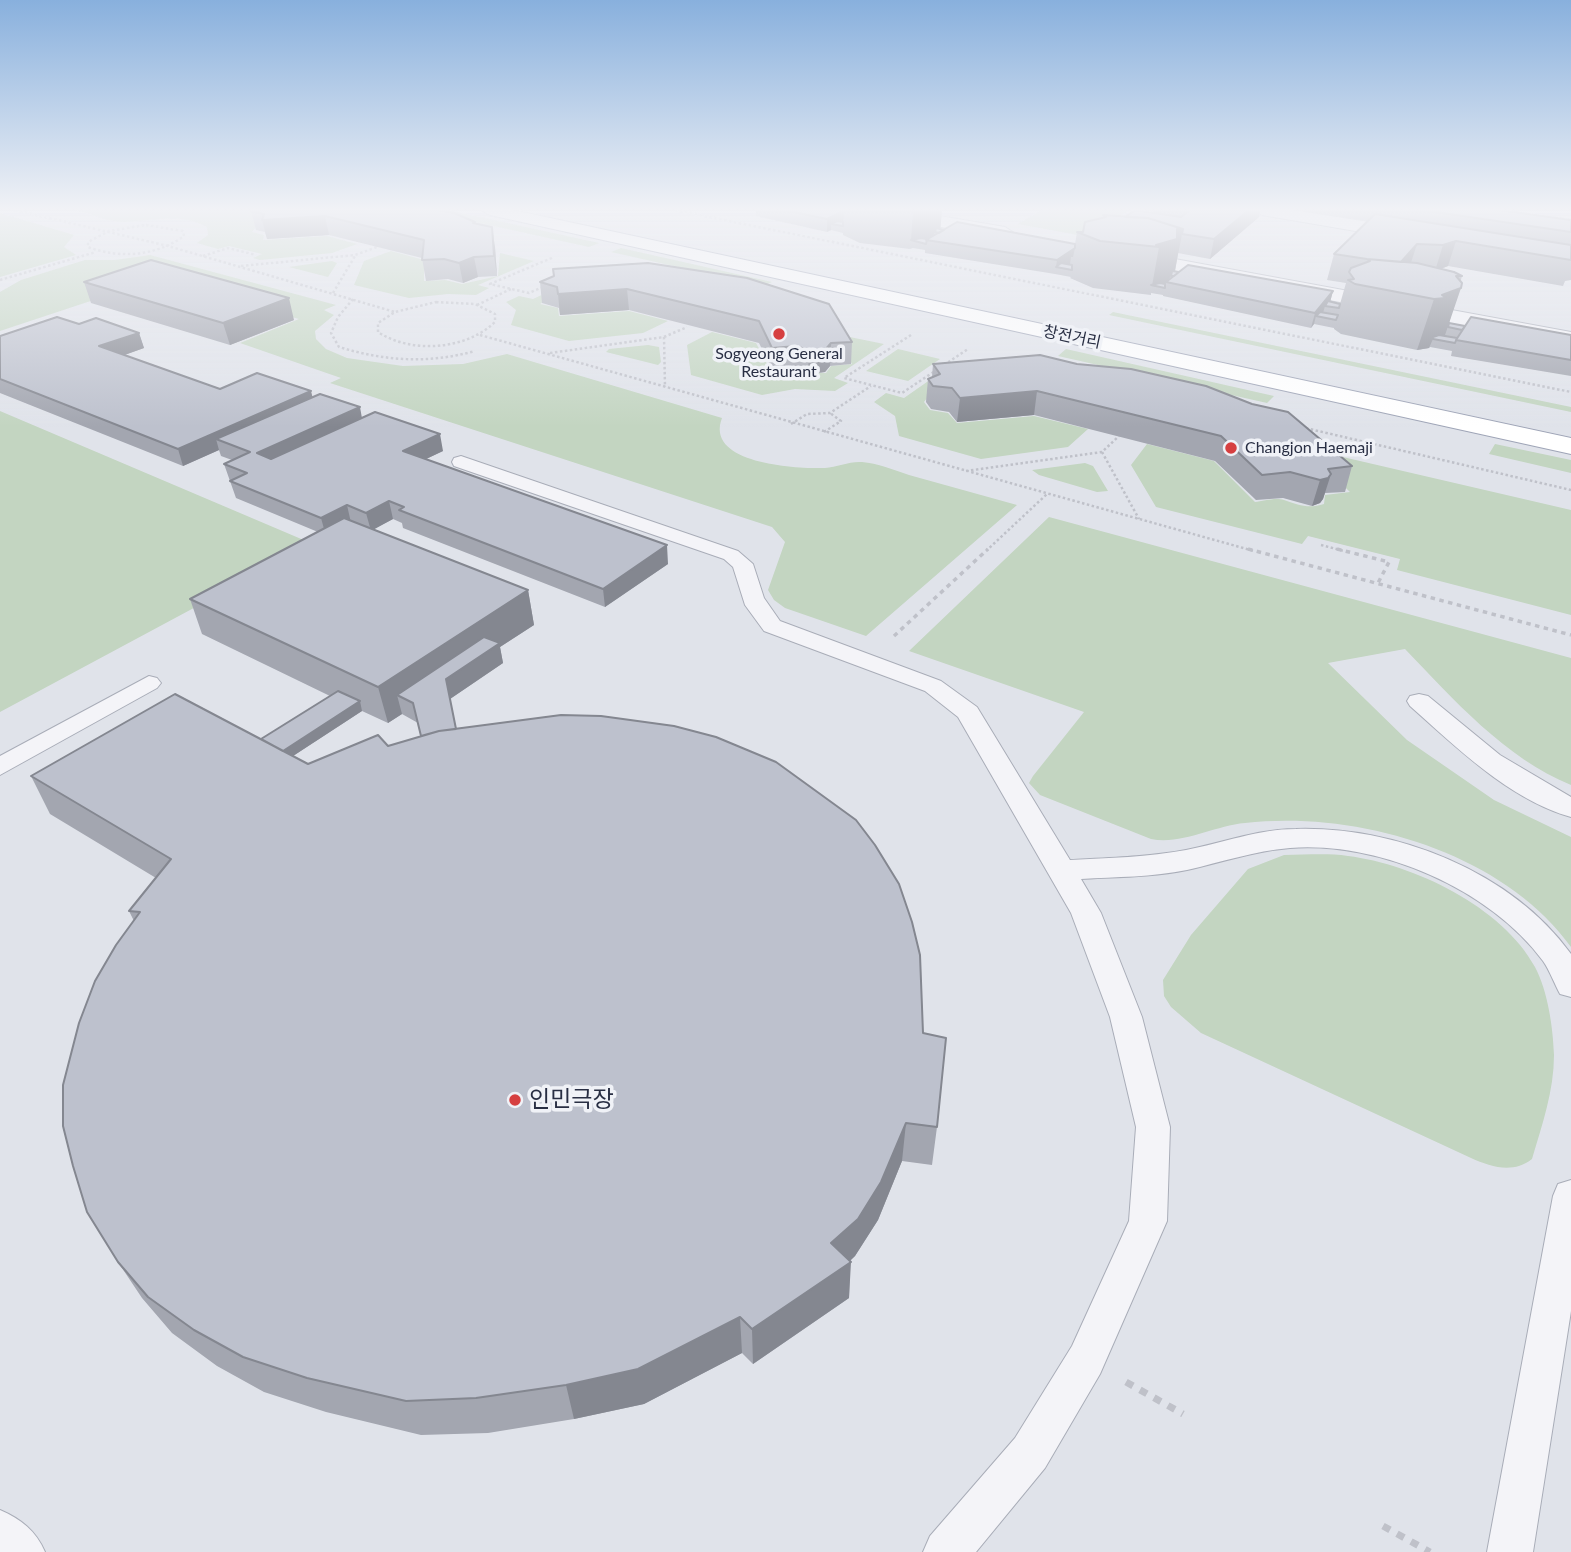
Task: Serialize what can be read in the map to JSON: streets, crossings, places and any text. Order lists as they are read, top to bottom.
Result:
{
  "streets": {
    "main road": ["창전거리"]
  },
  "places": ["Sogyeong General Restaurant", "Changjon Haemaji", "인민극장"]
}
